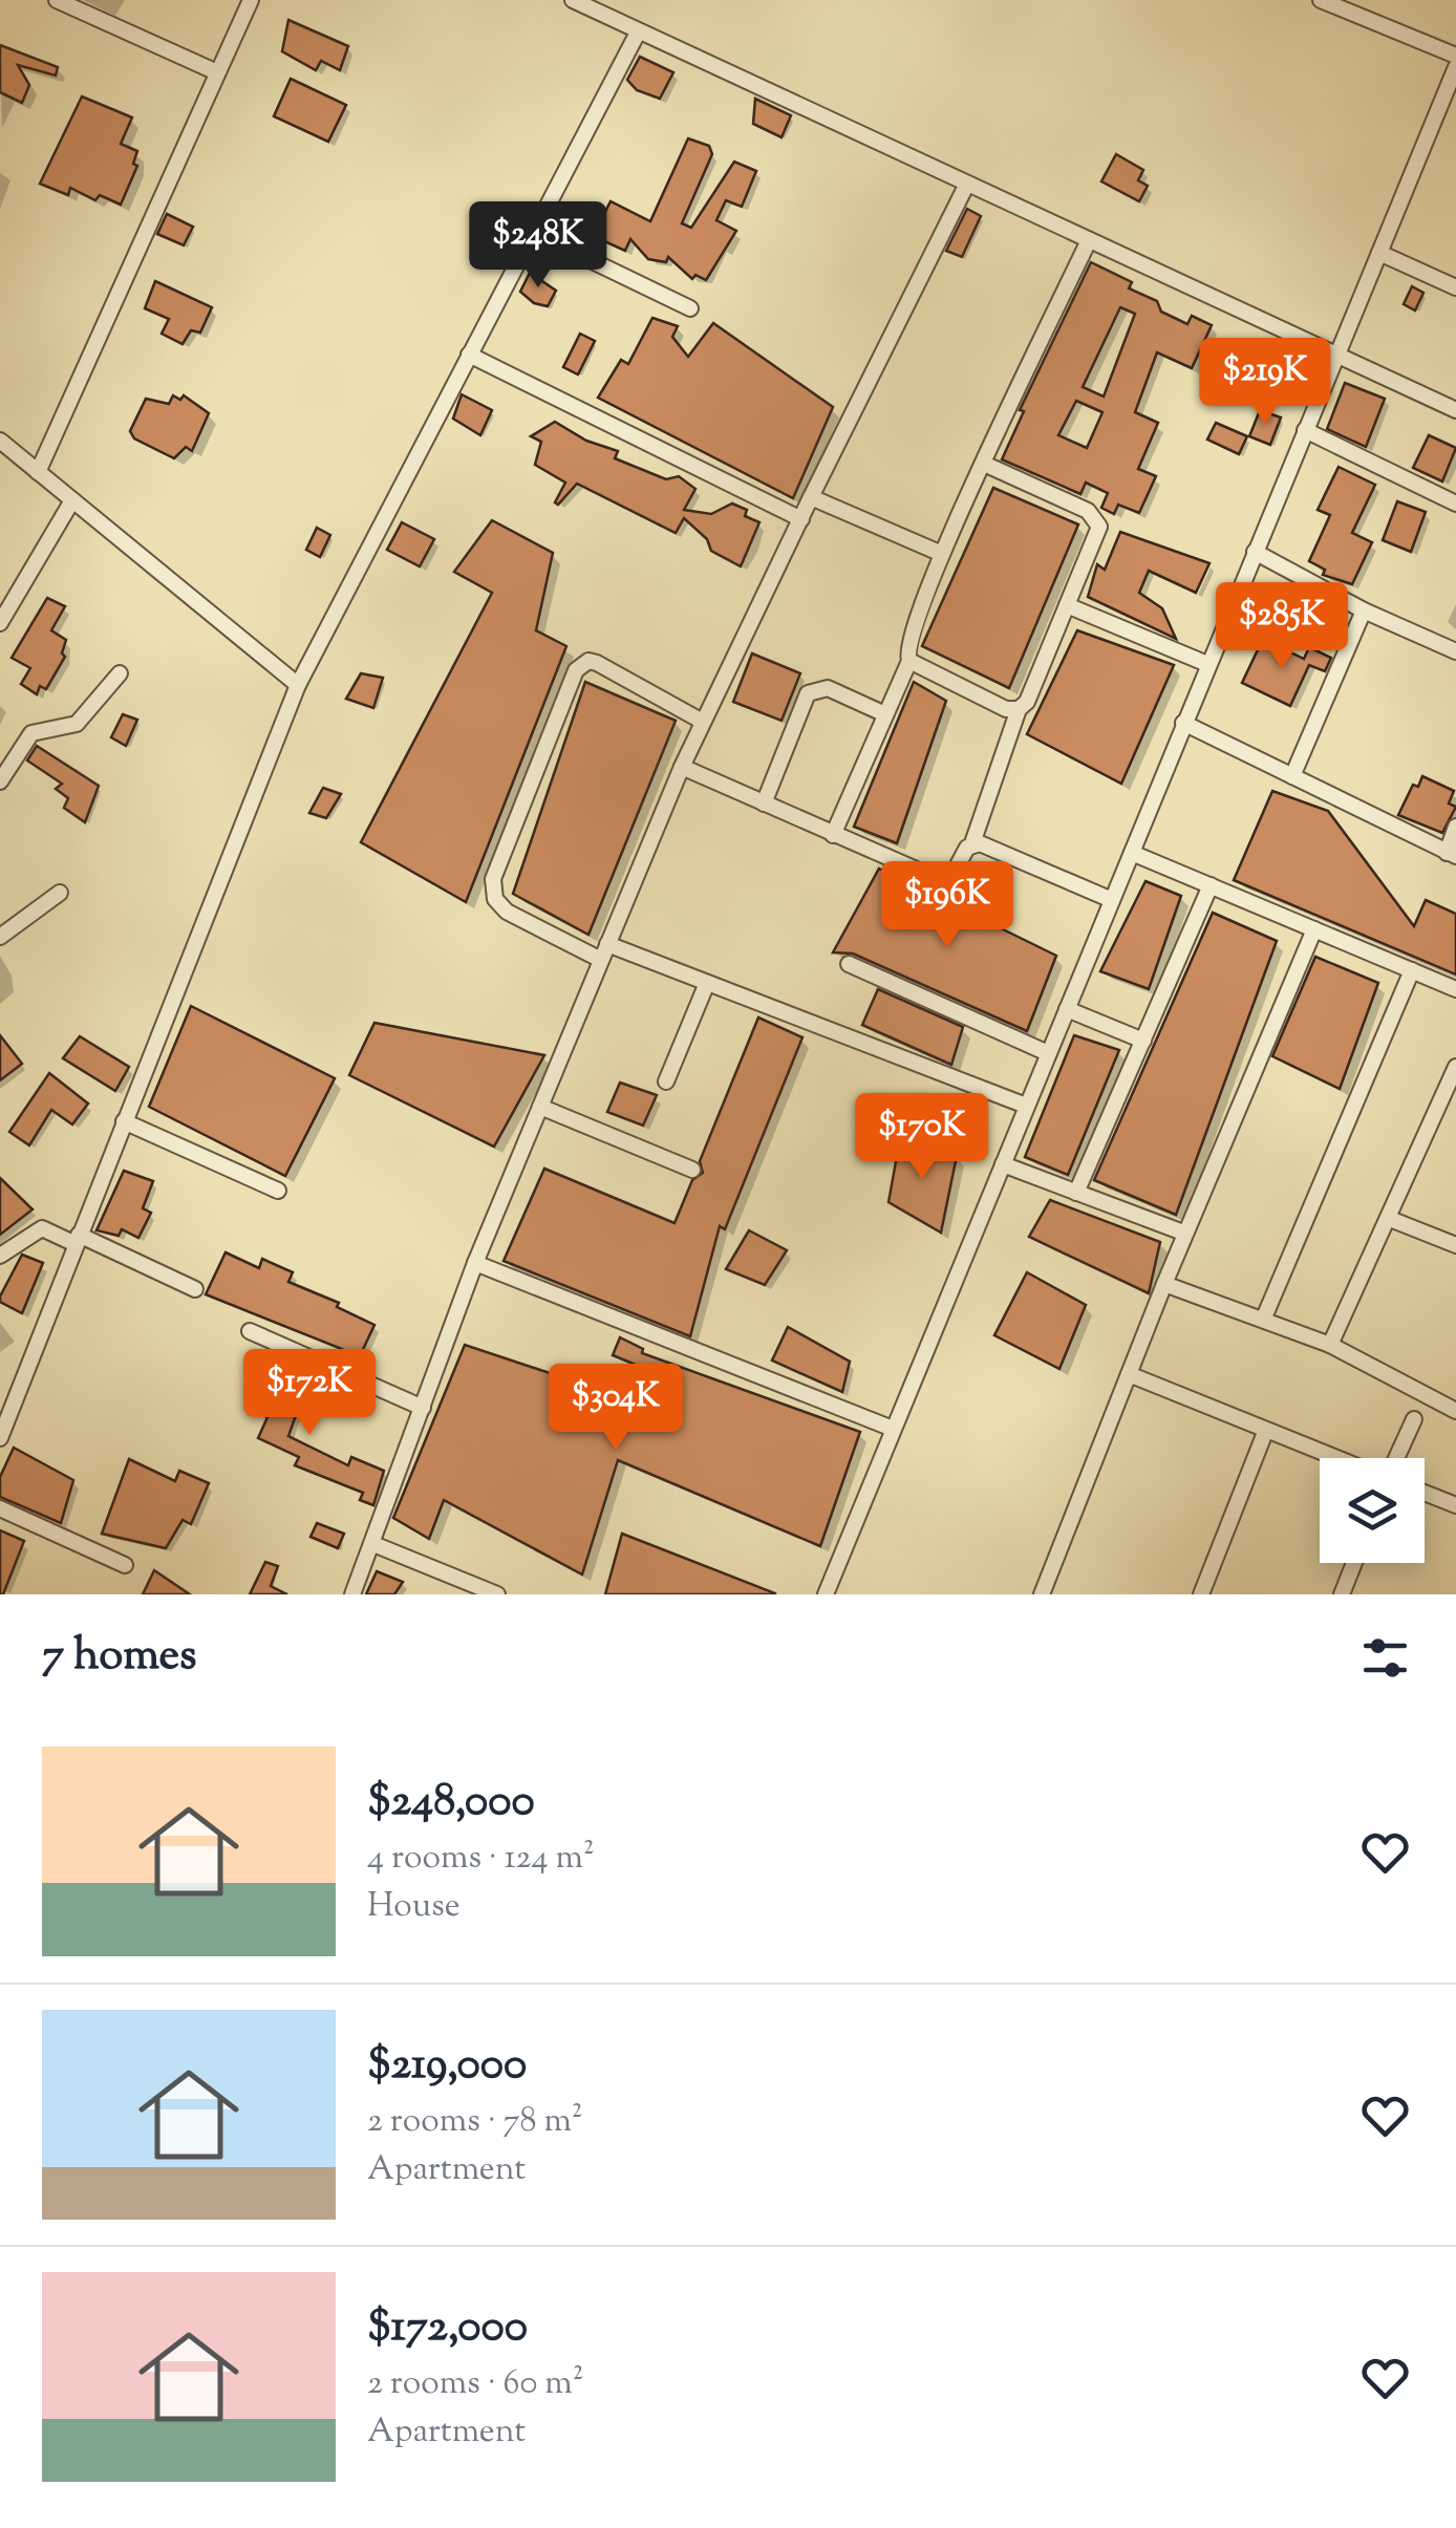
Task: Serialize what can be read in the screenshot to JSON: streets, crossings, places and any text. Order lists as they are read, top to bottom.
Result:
{
  "page": {
    "price": [
      "$248K",
      "$219K",
      "$285K",
      "$196K",
      "$170K",
      "$172K",
      "$304K"
    ],
    "heading": "7 homes",
    "list": [
      {
        "name": "$248,000",
        "note": "4 rooms · 124 m² · House"
      },
      {
        "name": "$219,000",
        "note": "2 rooms · 78 m² · Apartment"
      },
      {
        "name": "$172,000",
        "note": "2 rooms · 60 m² · Apartment"
      }
    ]
  }
}
